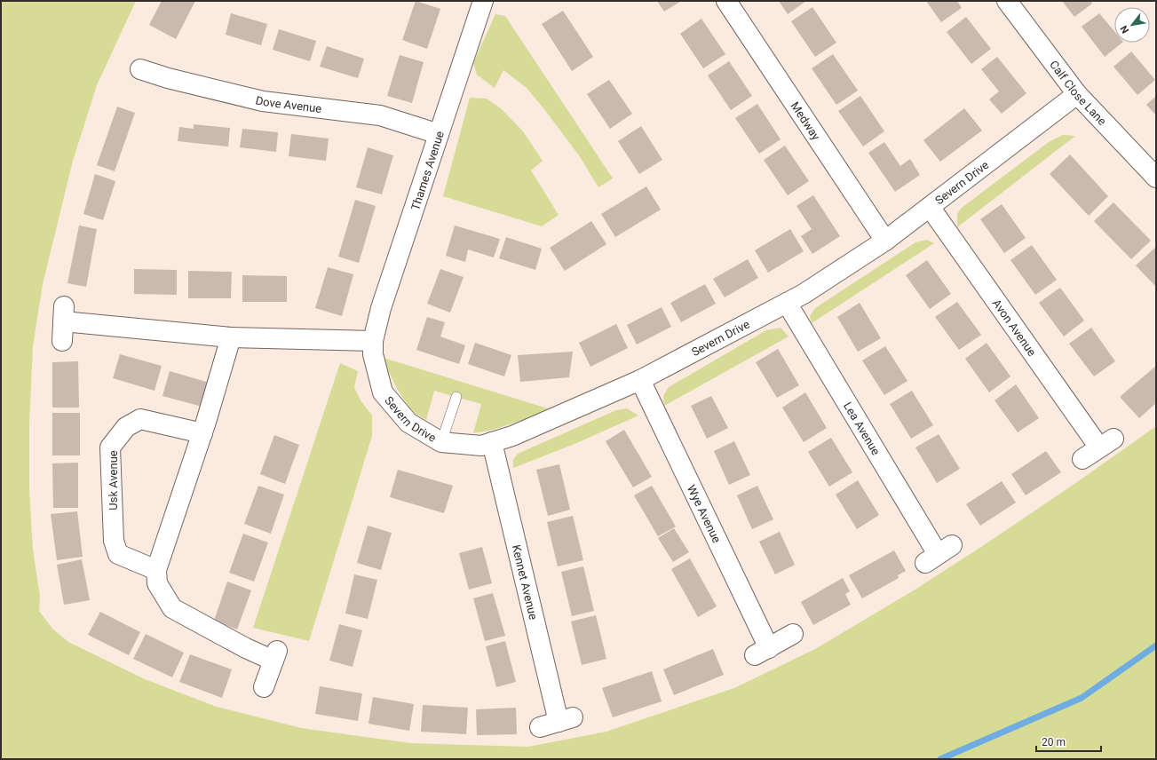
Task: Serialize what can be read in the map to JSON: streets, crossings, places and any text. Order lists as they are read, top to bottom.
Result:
{
  "streets": {
    "street": [
      "Calf Close Lane",
      "Dove Avenue",
      "Medway",
      "Thames Avenue",
      "Severn Drive",
      "Avon Avenue",
      "Lea Avenue",
      "Usk Avenue",
      "Wye Avenue",
      "Kennet Avenue"
    ]
  },
  "crossings": [
    ["Calf Close Lane", "Severn Drive"],
    ["Dove Avenue", "Thames Avenue"],
    ["Medway", "Severn Drive"],
    ["Thames Avenue", "Severn Drive"],
    ["Severn Drive", "Avon Avenue"],
    ["Severn Drive", "Lea Avenue"],
    ["Severn Drive", "Wye Avenue"],
    ["Severn Drive", "Kennet Avenue"]
  ],
  "scale_bar": "20 m",
  "north": "bottom left"
}
